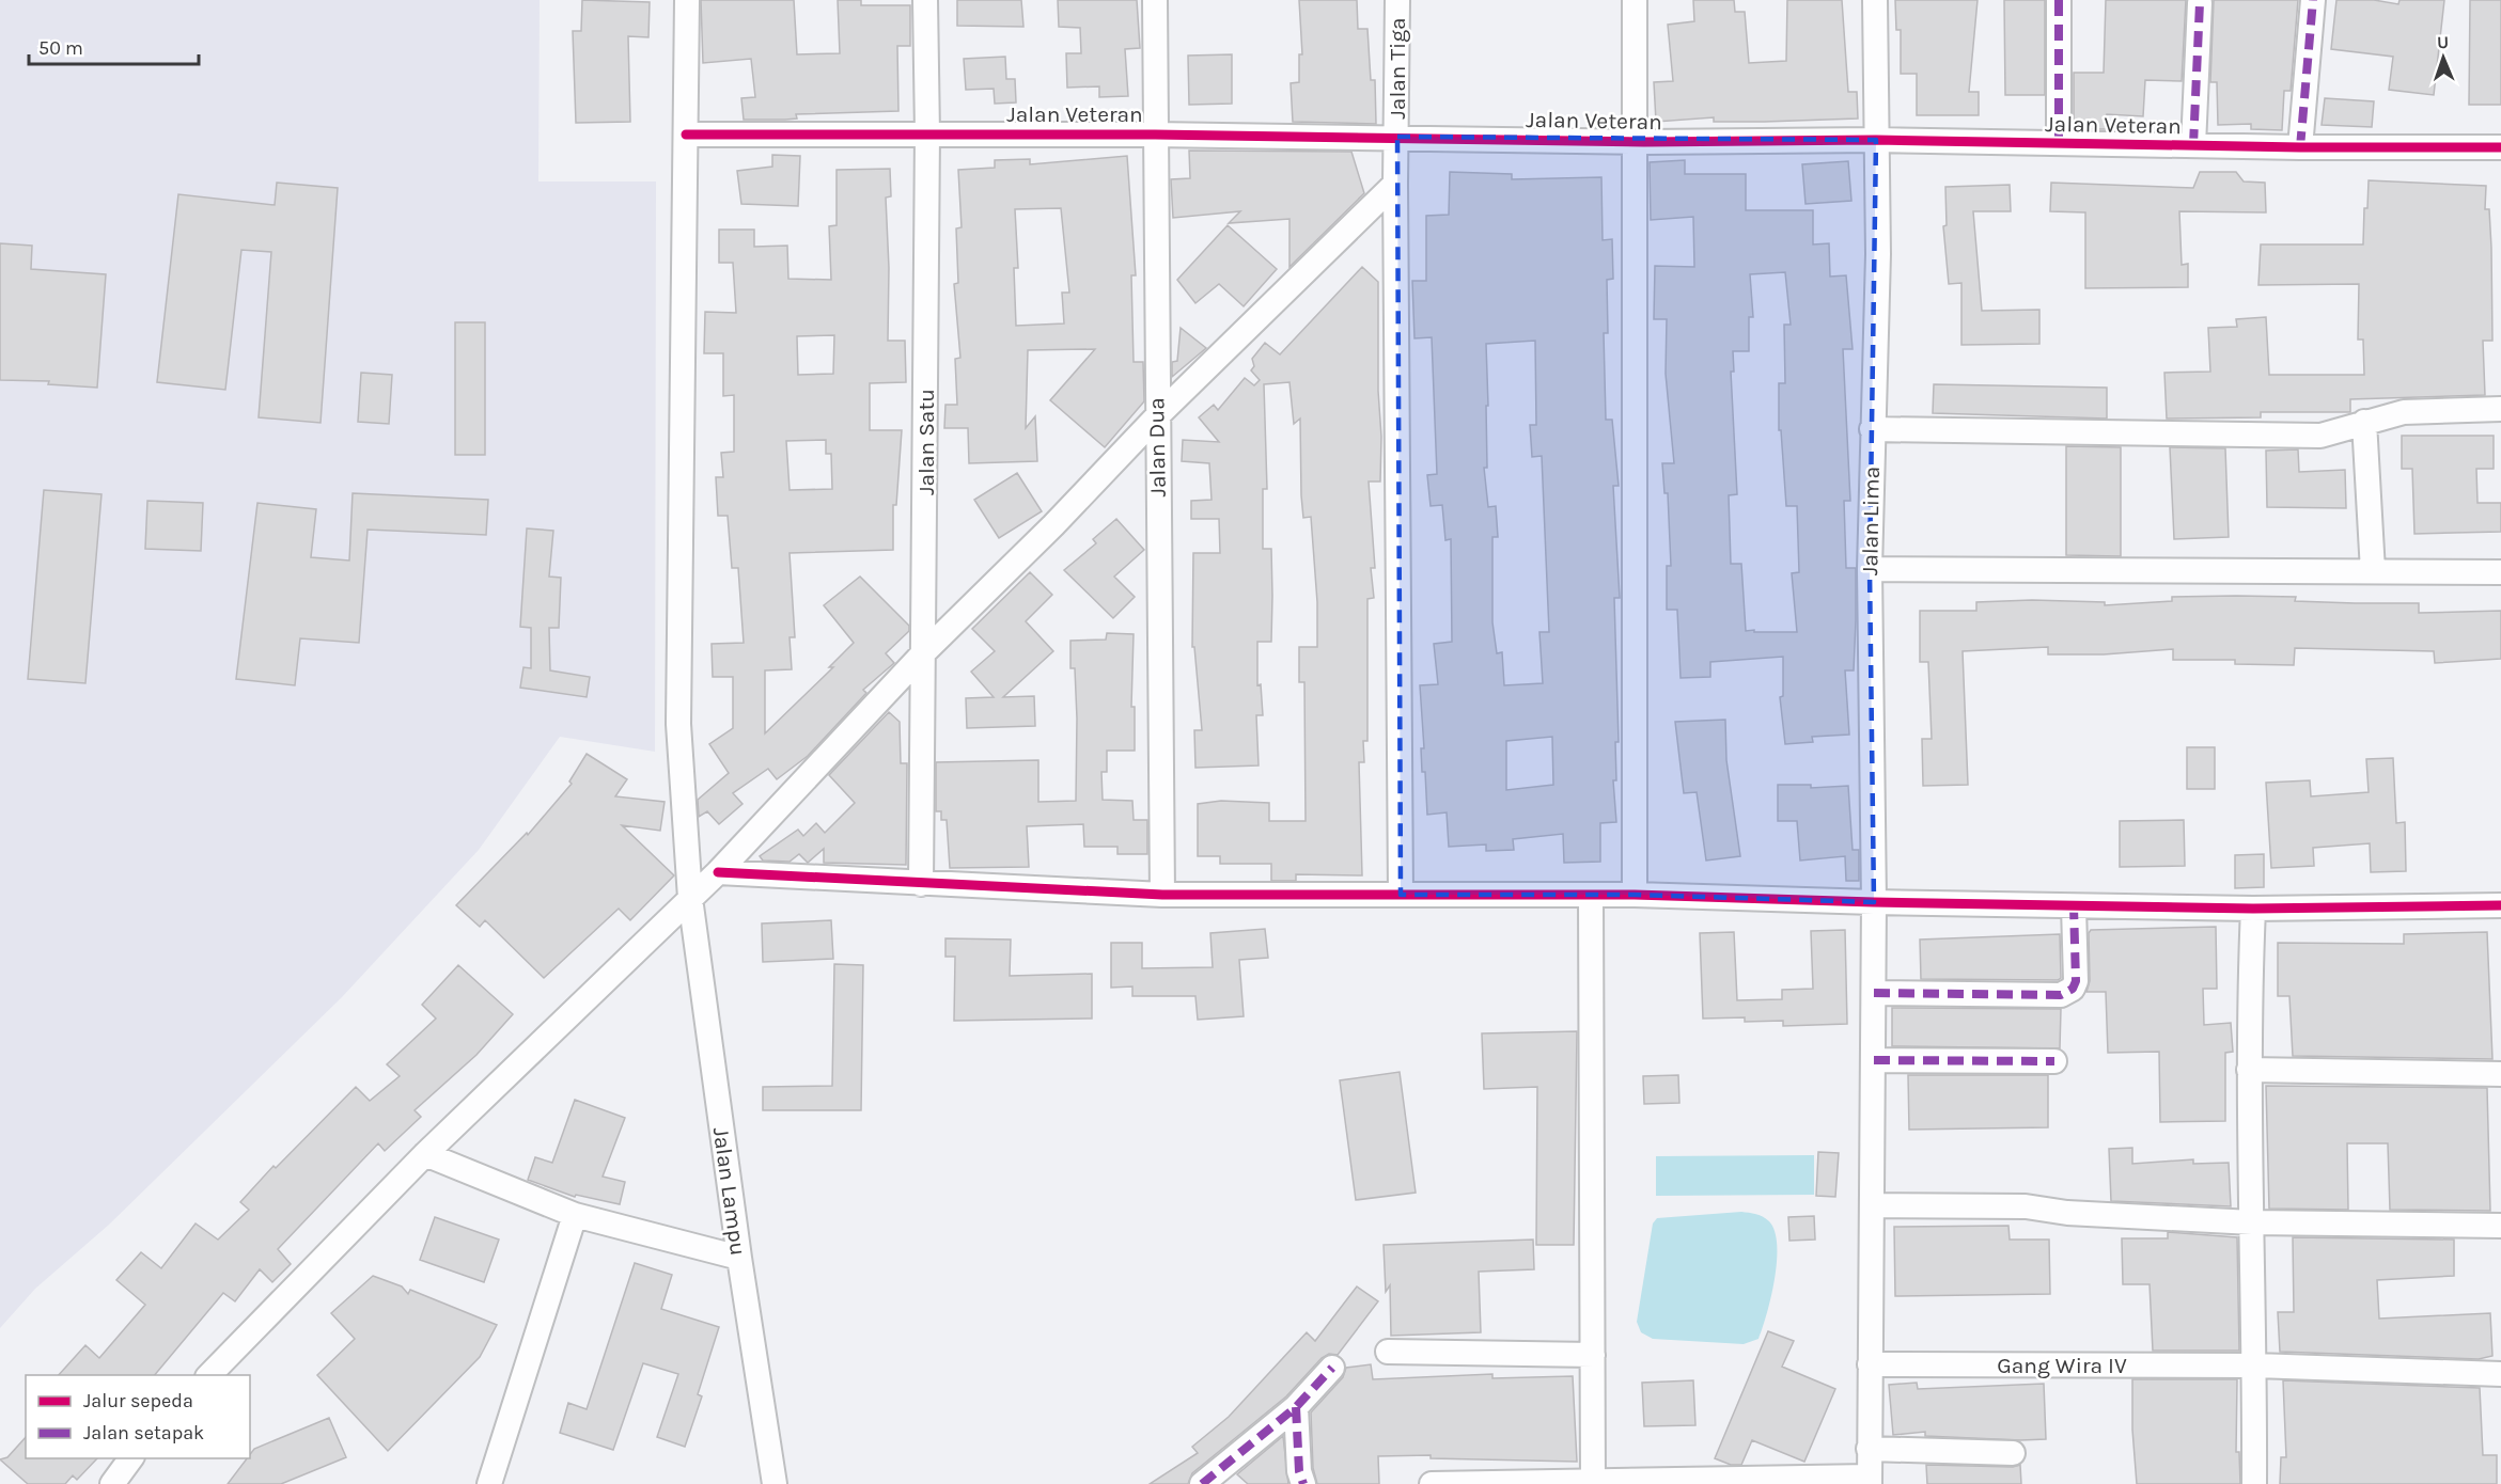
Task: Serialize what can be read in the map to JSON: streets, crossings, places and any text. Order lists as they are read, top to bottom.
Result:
{
  "streets": {
    "street": [
      "Jalan Tiga",
      "Jalan Veteran",
      "Jalan Satu",
      "Jalan Dua",
      "Jalan Lima",
      "Jalan Lampu",
      "Gang Wira IV"
    ]
  },
  "crossings": [
    ["Jalan Tiga", "Jalan Veteran"],
    ["Jalan Veteran", "Jalan Satu"],
    ["Jalan Veteran", "Jalan Dua"],
    ["Jalan Veteran", "Jalan Lima"],
    ["Jalan Veteran", "Jalan Lampu"],
    ["Jalan Lima", "Gang Wira IV"]
  ],
  "legend": ["Jalur sepeda", "Jalan setapak"],
  "scale_bar": "50 m",
  "north": "top"
}
